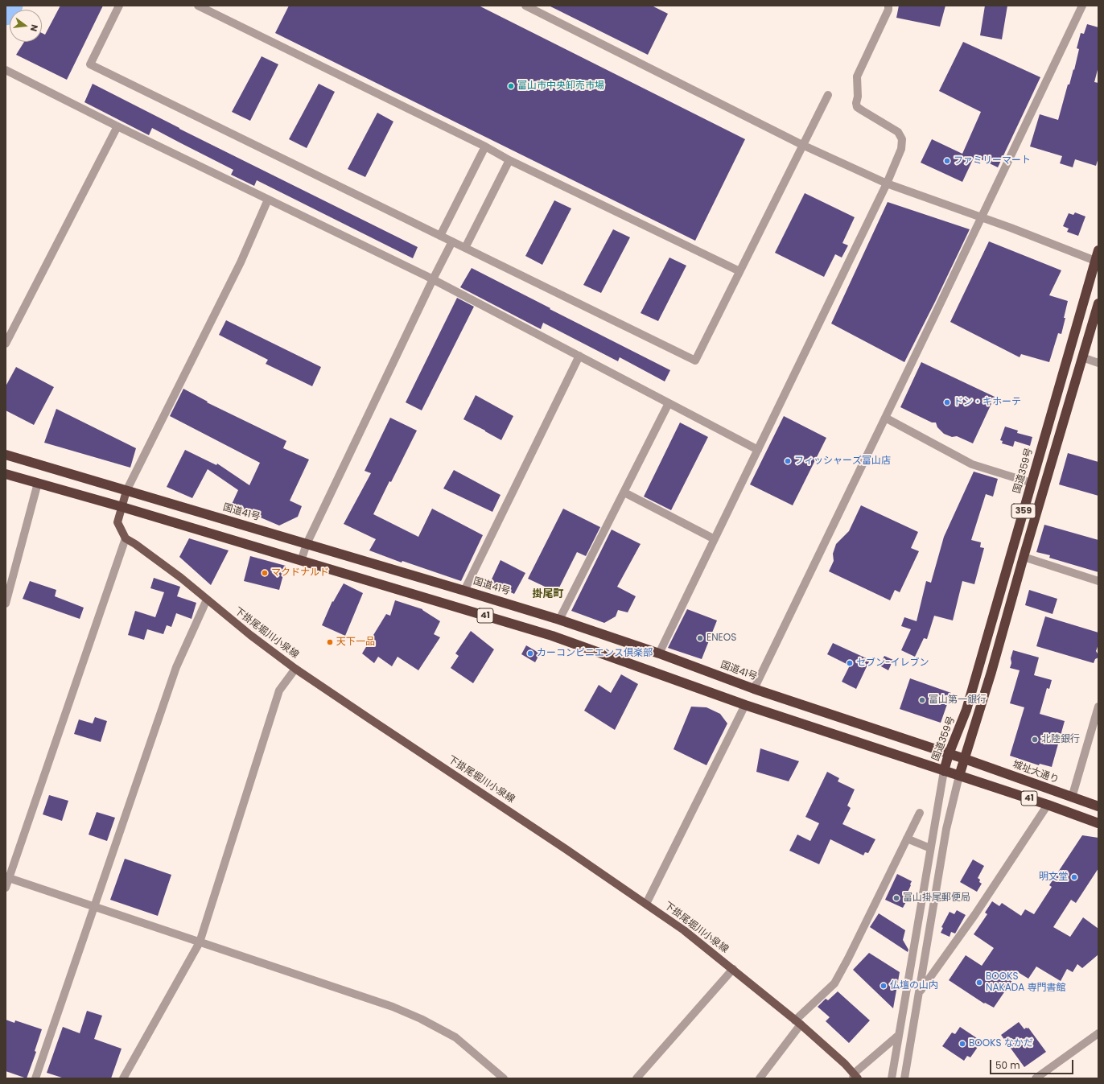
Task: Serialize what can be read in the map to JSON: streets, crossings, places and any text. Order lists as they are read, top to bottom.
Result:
{
  "streets": {
    "highway": [
      "国道359号",
      "359",
      "国道41号",
      "41",
      "城址大通り"
    ],
    "main road": ["下掛尾堀川小泉線"]
  },
  "crossings": [
    ["国道359号", "国道41号"],
    ["国道359号", "41"],
    ["359", "国道41号"],
    ["359", "41"],
    ["359", "城址大通り"],
    ["国道41号", "下掛尾堀川小泉線"],
    ["国道41号", "城址大通り"],
    ["41", "下掛尾堀川小泉線"]
  ],
  "districts": ["掛尾町"],
  "places": [
    "富山市中央卸売市場",
    "ファミリーマート",
    "ドン・キホーテ",
    "フィッシャーズ富山店",
    "マクドナルド",
    "ENEOS",
    "天下一品",
    "カーコンビニエンス倶楽部",
    "セブン-イレブン",
    "富山第一銀行",
    "北陸銀行",
    "明文堂",
    "富山掛尾郵便局",
    "BOOKS NAKADA 専門書館",
    "仏壇の山内",
    "BOOKS なかだ"
  ],
  "scale_bar": "50 m",
  "north": "right"
}
